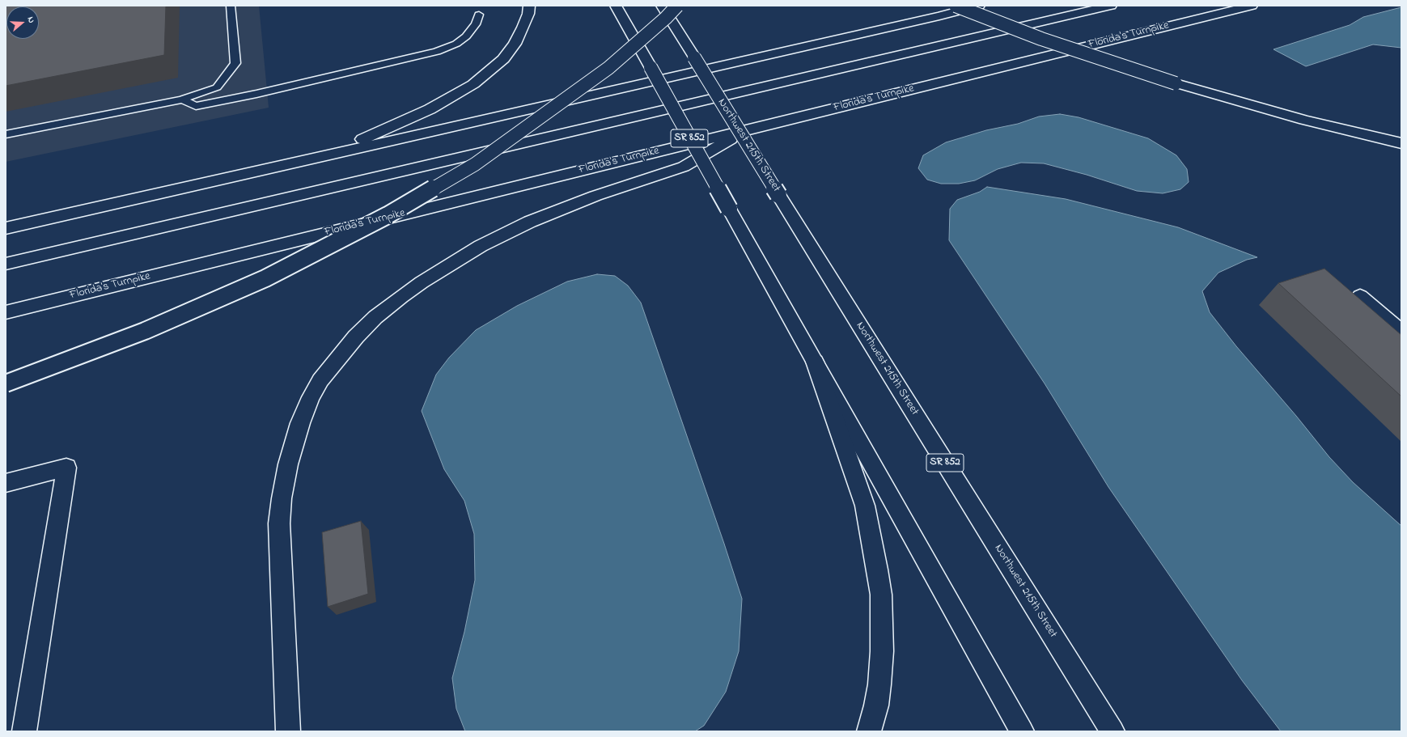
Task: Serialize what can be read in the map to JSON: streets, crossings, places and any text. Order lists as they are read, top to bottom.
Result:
{
  "streets": {
    "main road": ["Florida's Turnpike", "SR 852", "Northwest 215th Street"]
  },
  "north": "right"
}
